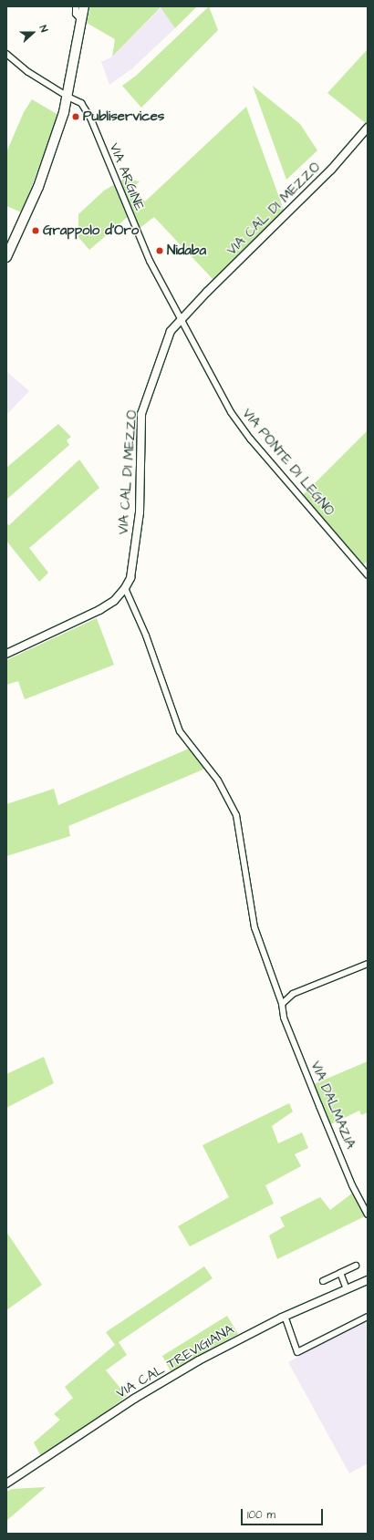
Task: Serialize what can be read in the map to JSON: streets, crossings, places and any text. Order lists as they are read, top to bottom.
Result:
{
  "streets": {
    "street": [
      "VIA ARGINE",
      "VIA CAL DI MEZZO",
      "VIA PONTE DI LEGNO",
      "VIA DALMAZIA",
      "VIA CAL TREVIGIANA"
    ]
  },
  "crossings": [
    ["VIA ARGINE", "VIA CAL DI MEZZO"],
    ["VIA ARGINE", "VIA PONTE DI LEGNO"],
    ["VIA CAL DI MEZZO", "VIA PONTE DI LEGNO"],
    ["VIA CAL DI MEZZO", "VIA DALMAZIA"]
  ],
  "places": ["Publiservices", "Grappolo d'Oro", "Nidaba"],
  "scale_bar": "100 m",
  "north": "right"
}
